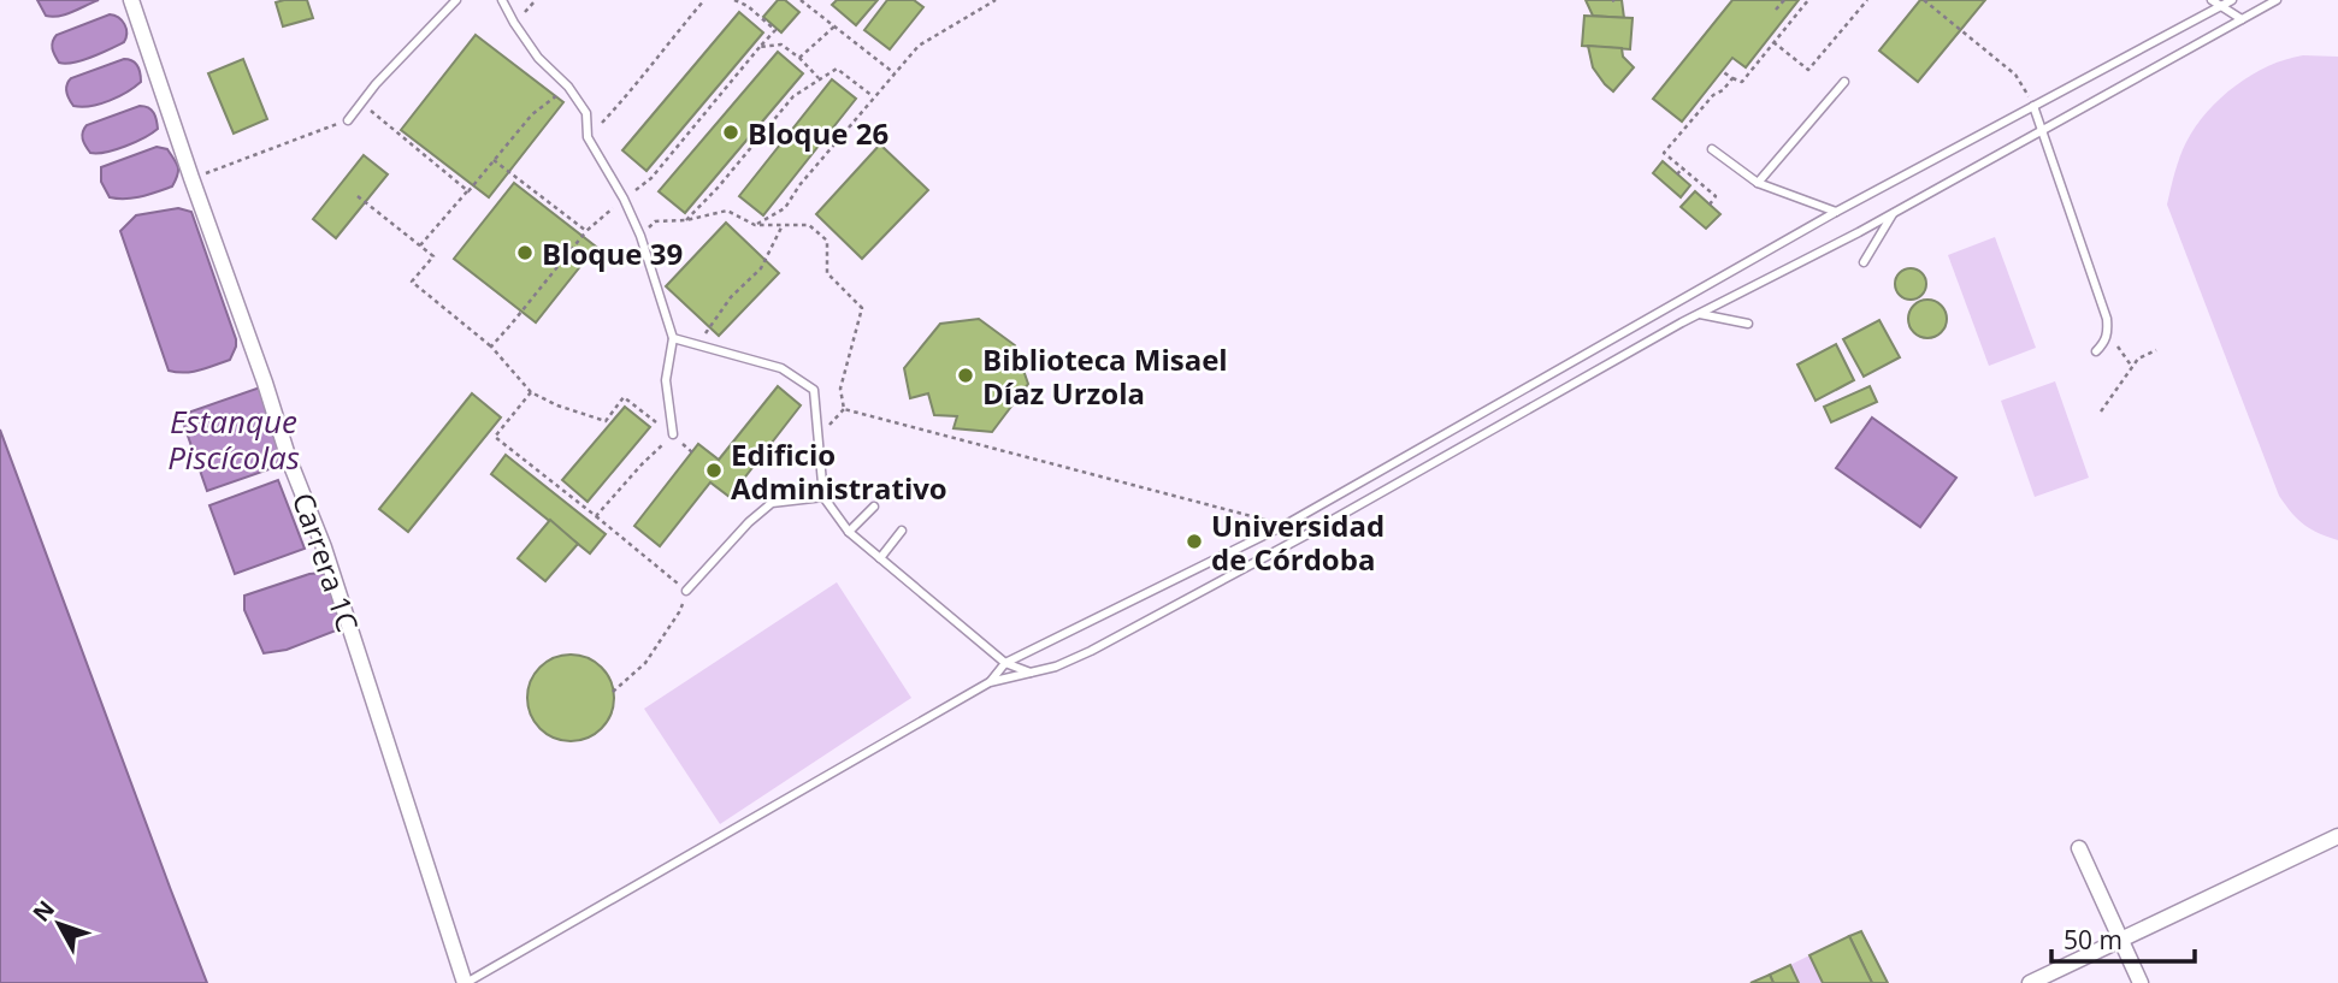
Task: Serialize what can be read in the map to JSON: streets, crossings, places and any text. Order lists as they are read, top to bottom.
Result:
{
  "streets": {
    "street": ["Carrera 1C"]
  },
  "water": ["Estanque Piscícolas"],
  "places": [
    "Bloque 26",
    "Bloque 39",
    "Biblioteca Misael Díaz Urzola",
    "Edificio Administrativo",
    "Universidad de Córdoba"
  ],
  "scale_bar": "50 m",
  "north": "top left"
}
